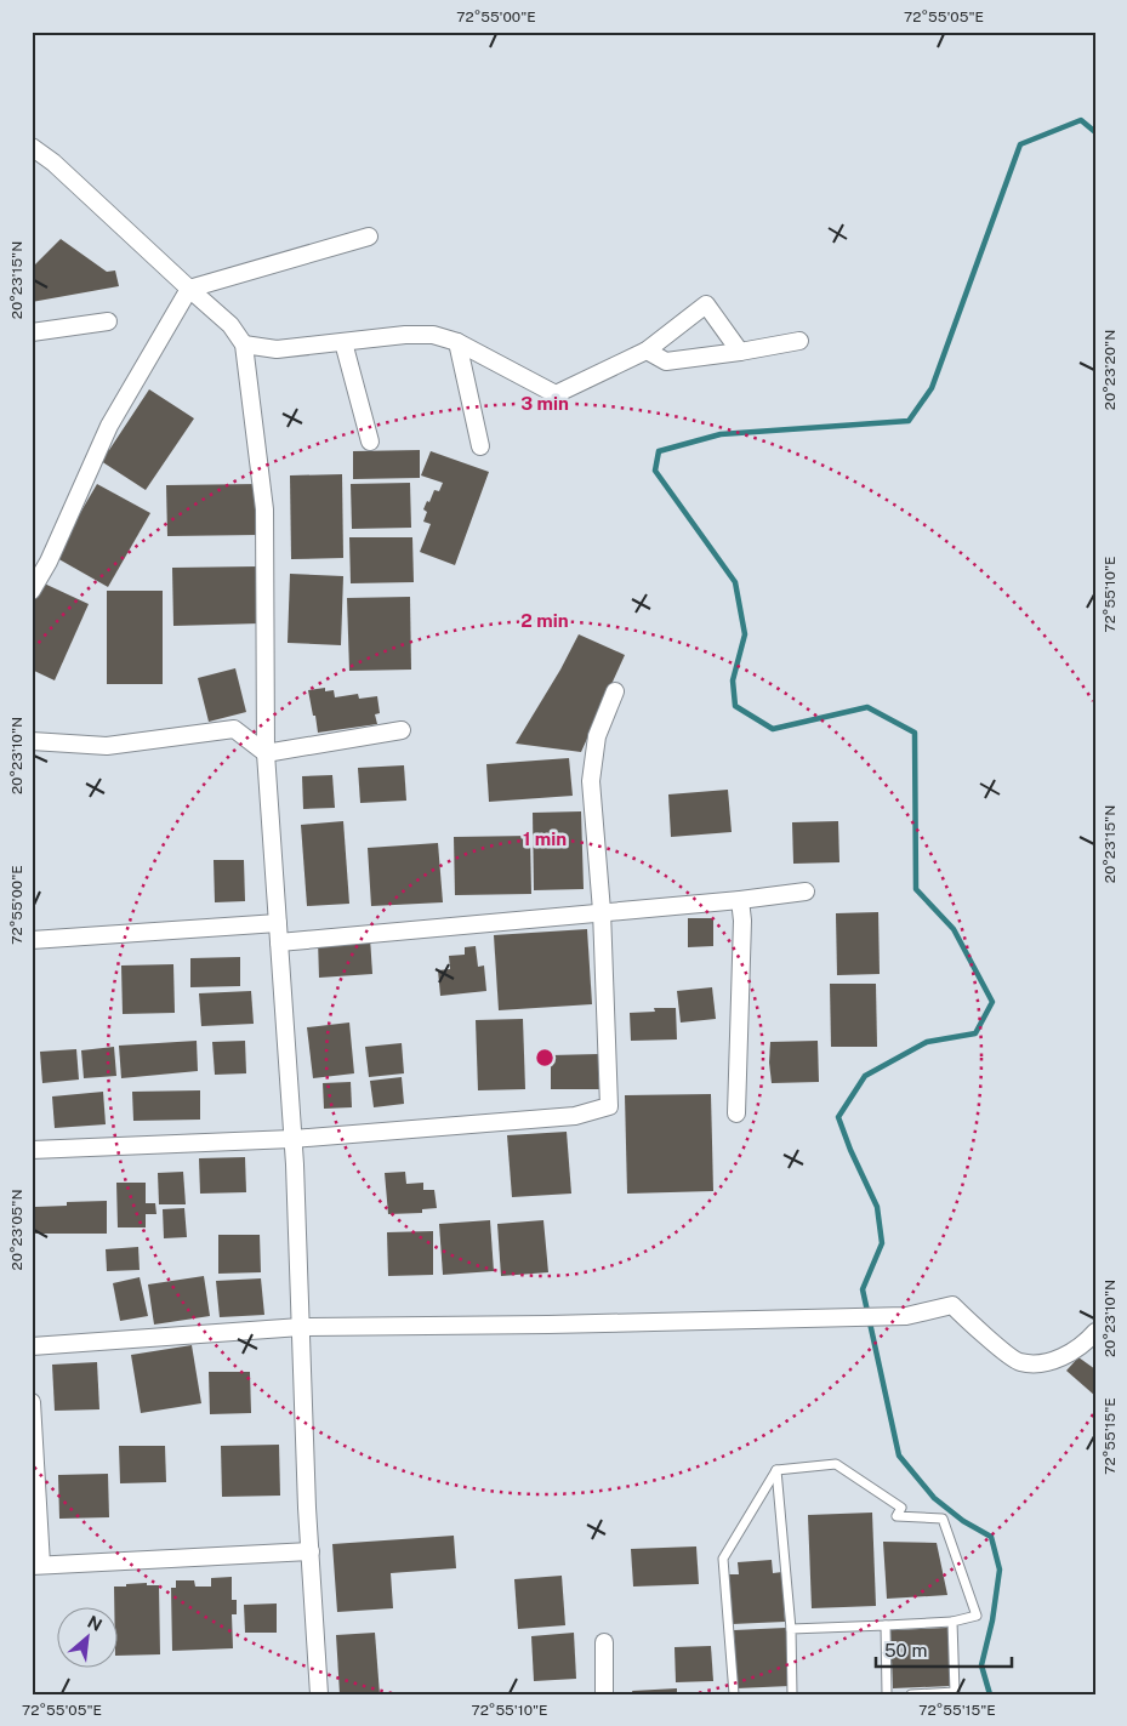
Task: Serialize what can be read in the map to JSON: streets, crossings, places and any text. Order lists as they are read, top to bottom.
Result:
{
  "scale_bar": "50 m",
  "north": "top right",
  "coordinates": [
    "72°55'00\"E",
    "72°55'05\"E",
    "20°23'15\"N",
    "20°23'20\"N",
    "72°55'10\"E",
    "20°23'10\"N",
    "20°23'05\"N",
    "72°55'15\"E"
  ],
  "rings": ["3 min", "2 min", "1 min"]
}
